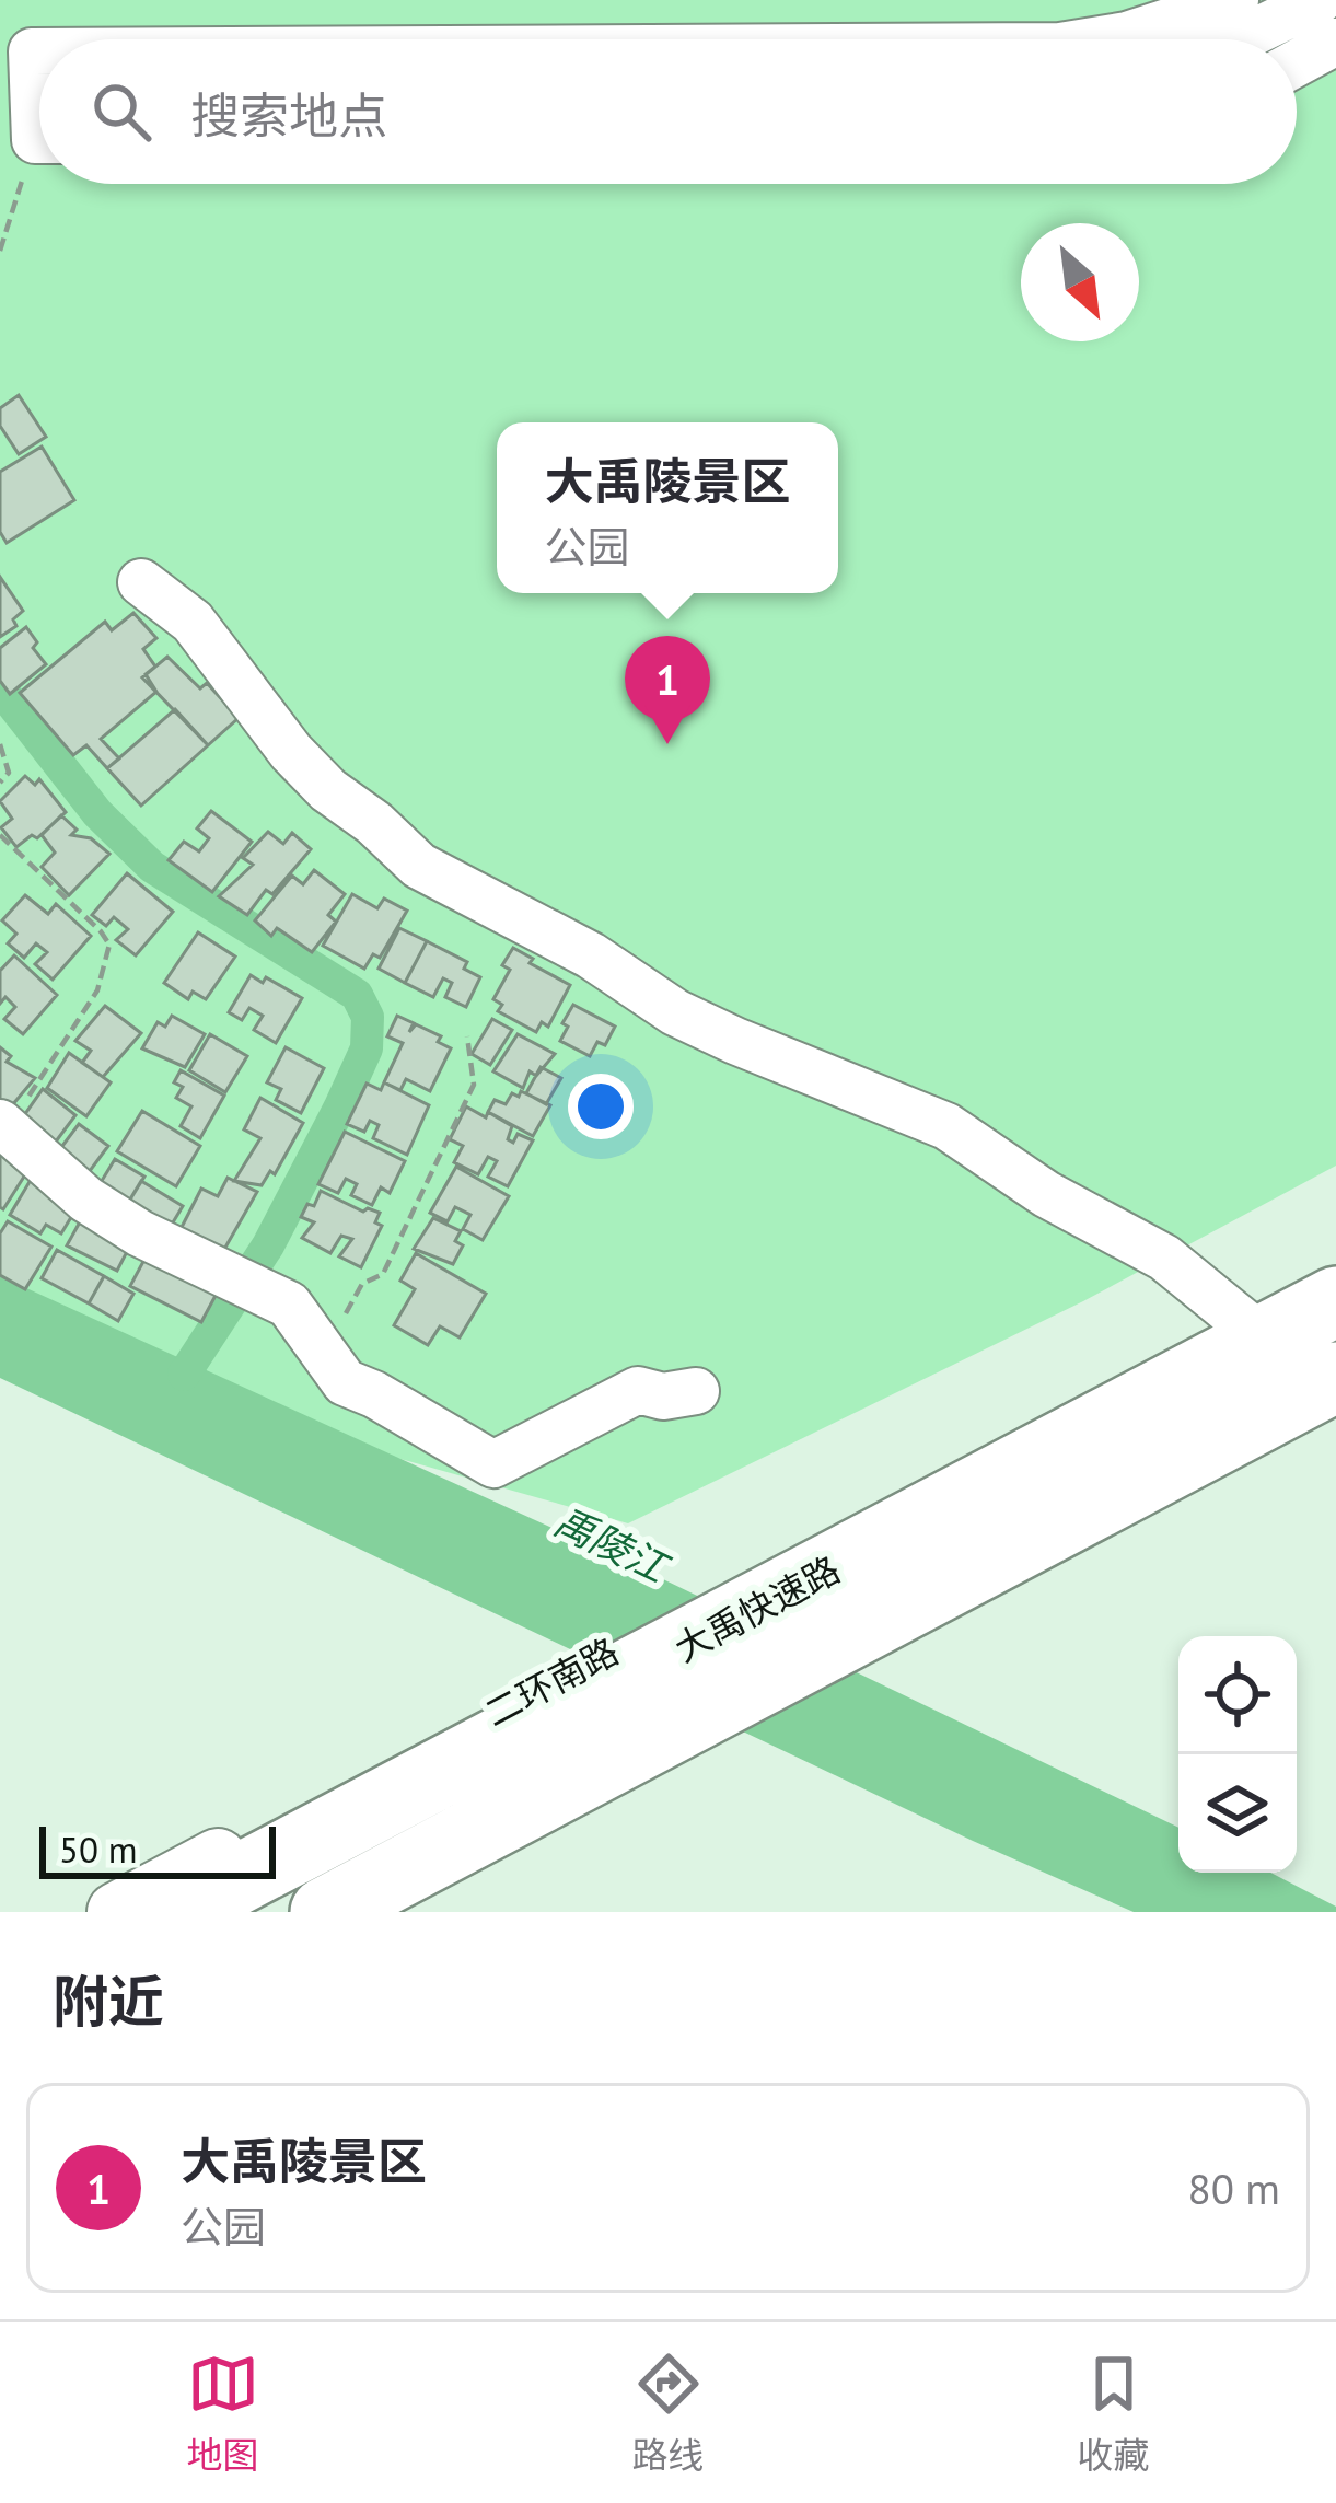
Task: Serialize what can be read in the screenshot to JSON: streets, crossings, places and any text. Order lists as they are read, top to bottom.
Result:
{
  "streets": {
    "highway": ["大禹快速路"]
  },
  "water": ["禹陵江"],
  "scale_bar": "50 m",
  "north": "bottom right",
  "page": {
    "search": "搜索地点",
    "popup": ["大禹陵景区", "公园"],
    "pins": "1",
    "scale": "50 m",
    "heading": "附近",
    "list": [
      {
        "mark": "1",
        "name": "大禹陵景区",
        "note": "公园",
        "value": "80 m"
      }
    ],
    "nav": ["地图", "路线", "收藏"]
  }
}
